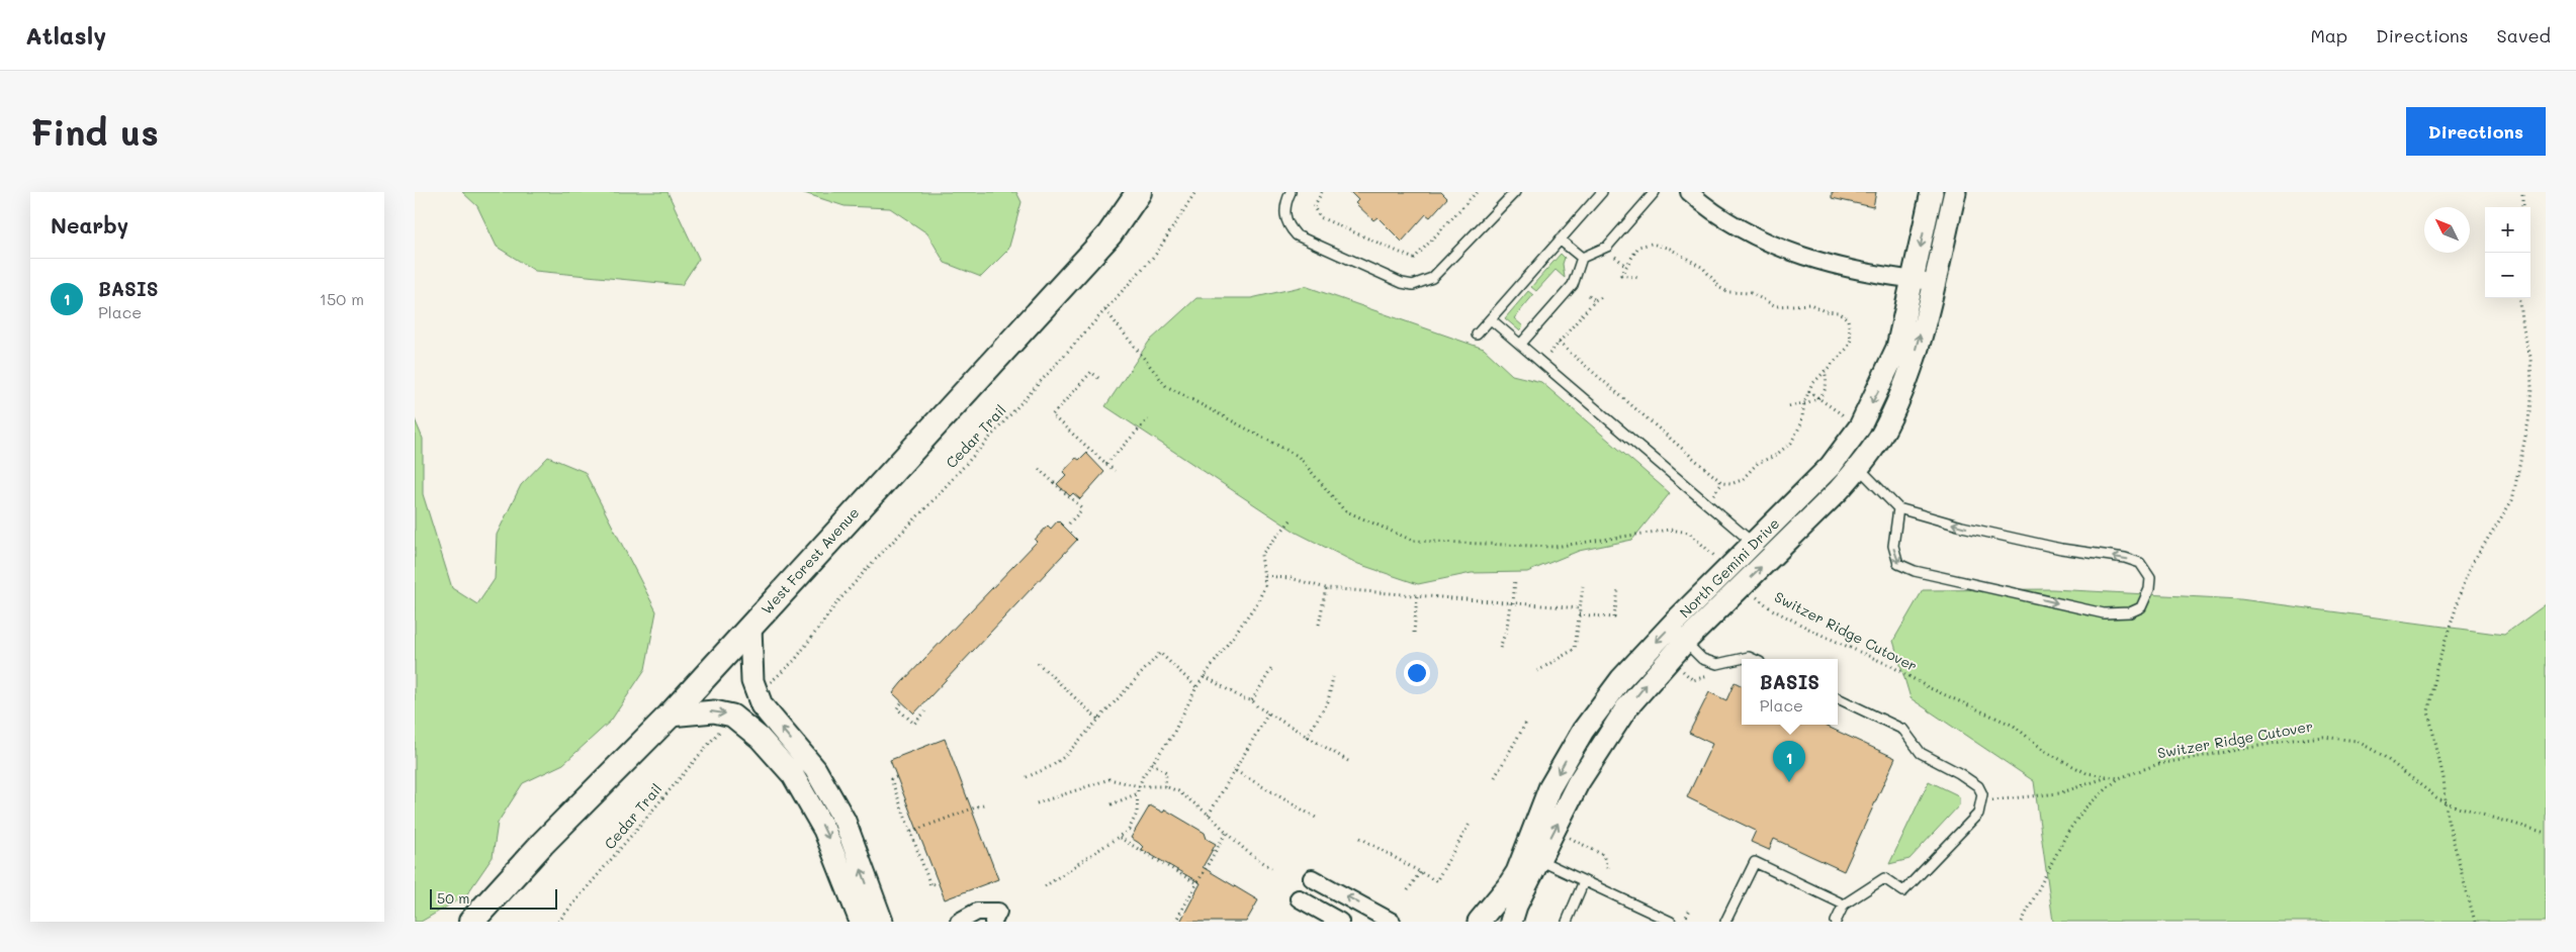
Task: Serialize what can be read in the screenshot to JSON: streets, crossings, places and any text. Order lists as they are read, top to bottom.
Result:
{
  "streets": {
    "main road": ["West Forest Avenue"],
    "street": ["North Gemini Drive"],
    "path": ["Cedar Trail", "Switzer Ridge Cutover"]
  },
  "scale_bar": "50 m",
  "north": "top left",
  "page": {
    "header": "Atlasly",
    "nav": ["Map", "Directions", "Saved"],
    "buttons": "Directions",
    "title": "Find us",
    "heading": "Nearby",
    "map_buttons": ["+", "−"],
    "list": [
      {
        "mark": "1",
        "name": "BASIS",
        "note": "Place",
        "value": "150 m"
      }
    ],
    "popup": ["BASIS", "Place"],
    "pins": "1",
    "scale": "50 m"
  }
}
